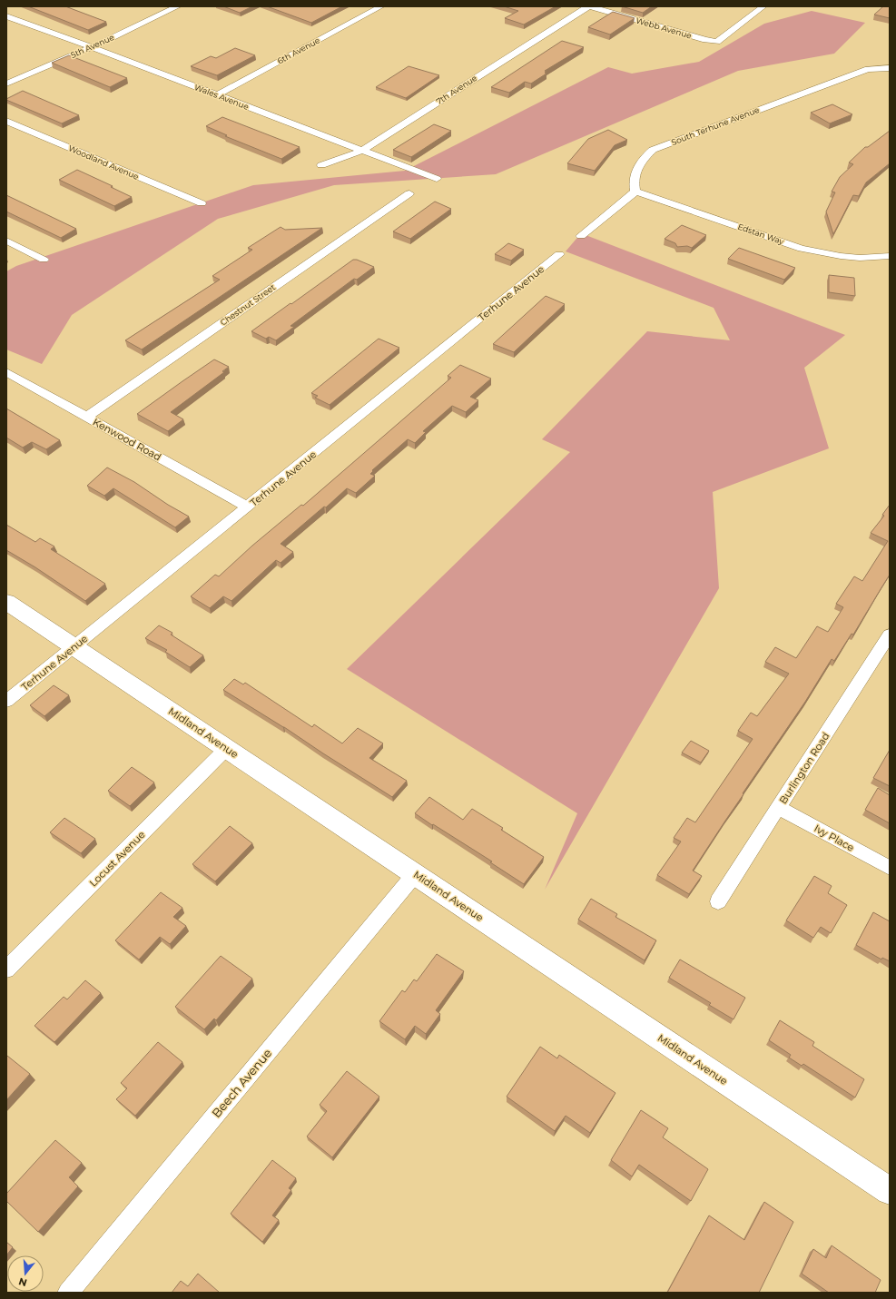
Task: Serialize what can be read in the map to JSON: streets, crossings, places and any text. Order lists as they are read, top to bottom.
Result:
{
  "streets": {
    "street": [
      "Webb Avenue",
      "5th Avenue",
      "6th Avenue",
      "7th Avenue",
      "Wales Avenue",
      "South Terhune Avenue",
      "Woodland Avenue",
      "Edstan Way",
      "Terhune Avenue",
      "Chestnut Street",
      "Kenwood Road",
      "Midland Avenue",
      "Burlington Road",
      "Ivy Place",
      "Locust Avenue",
      "Beech Avenue"
    ]
  },
  "crossings": [
    ["Webb Avenue", "7th Avenue"],
    ["5th Avenue", "Wales Avenue"],
    ["6th Avenue", "Wales Avenue"],
    ["7th Avenue", "Wales Avenue"],
    ["South Terhune Avenue", "Edstan Way"],
    ["Terhune Avenue", "Kenwood Road"],
    ["Terhune Avenue", "Midland Avenue"],
    ["Chestnut Street", "Kenwood Road"],
    ["Midland Avenue", "Locust Avenue"],
    ["Midland Avenue", "Beech Avenue"],
    ["Burlington Road", "Ivy Place"]
  ],
  "north": "bottom"
}
